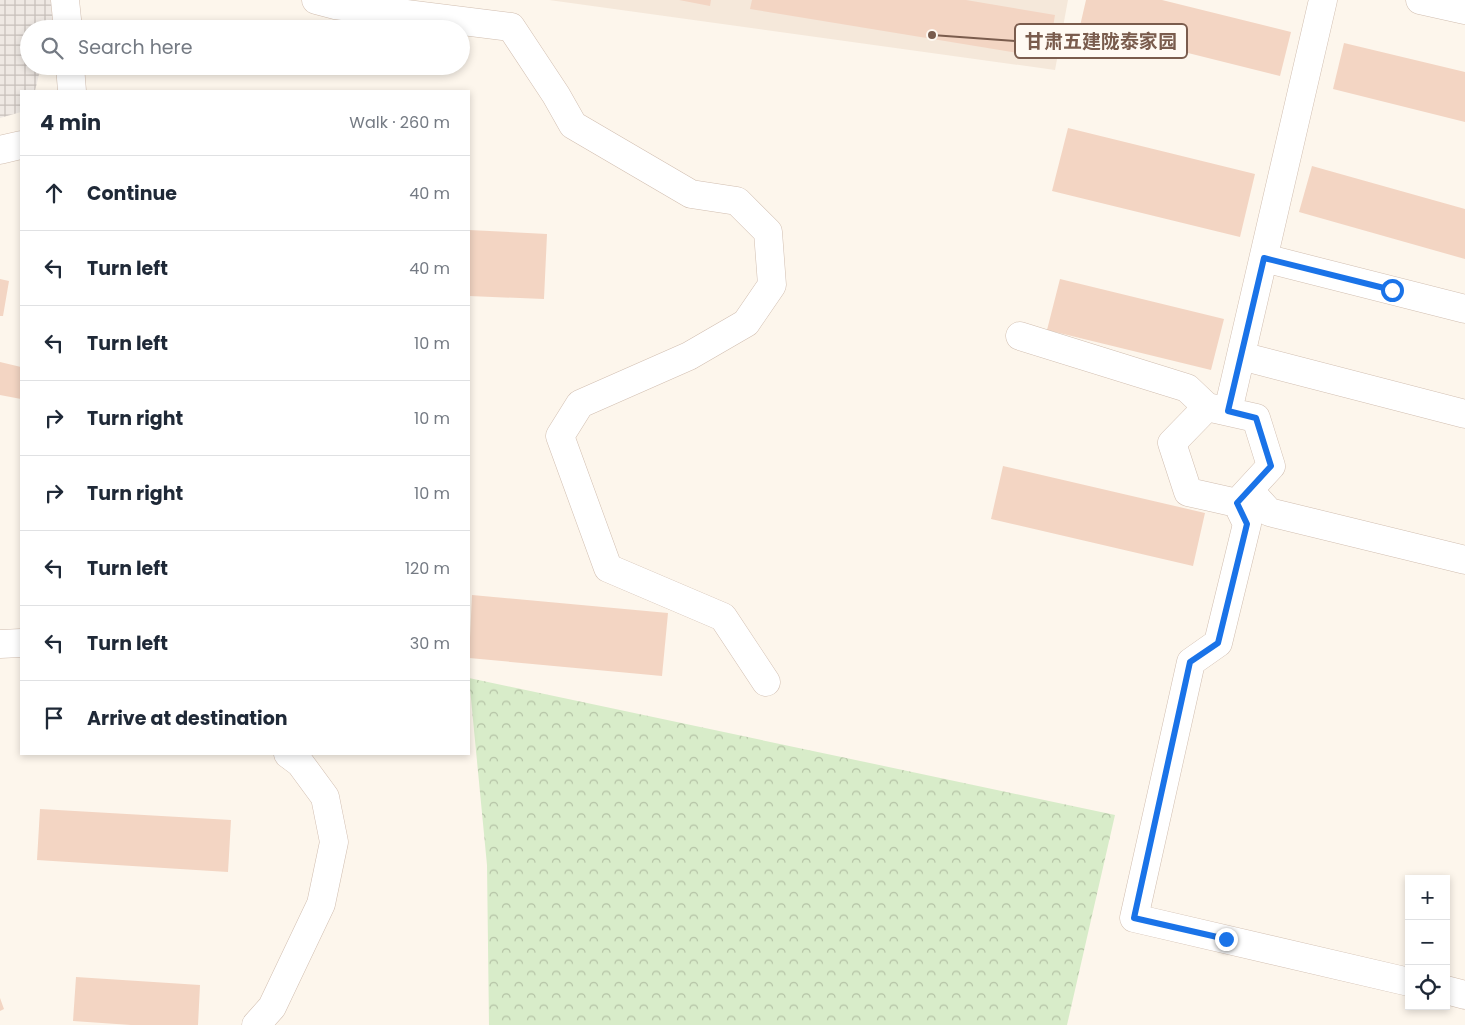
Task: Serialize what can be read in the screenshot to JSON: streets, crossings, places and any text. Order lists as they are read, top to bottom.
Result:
{
  "places": ["甘肃五建陇泰家园"],
  "page": {
    "search": "Search here",
    "heading": ["4 min", "Walk · 260 m"],
    "list": [
      ["Continue", "40 m"],
      ["Turn left", "40 m"],
      ["Turn left", "10 m"],
      ["Turn right", "10 m"],
      ["Turn right", "10 m"],
      ["Turn left", "120 m"],
      ["Turn left", "30 m"],
      "Arrive at destination"
    ],
    "map_buttons": ["+", "−"]
  }
}
